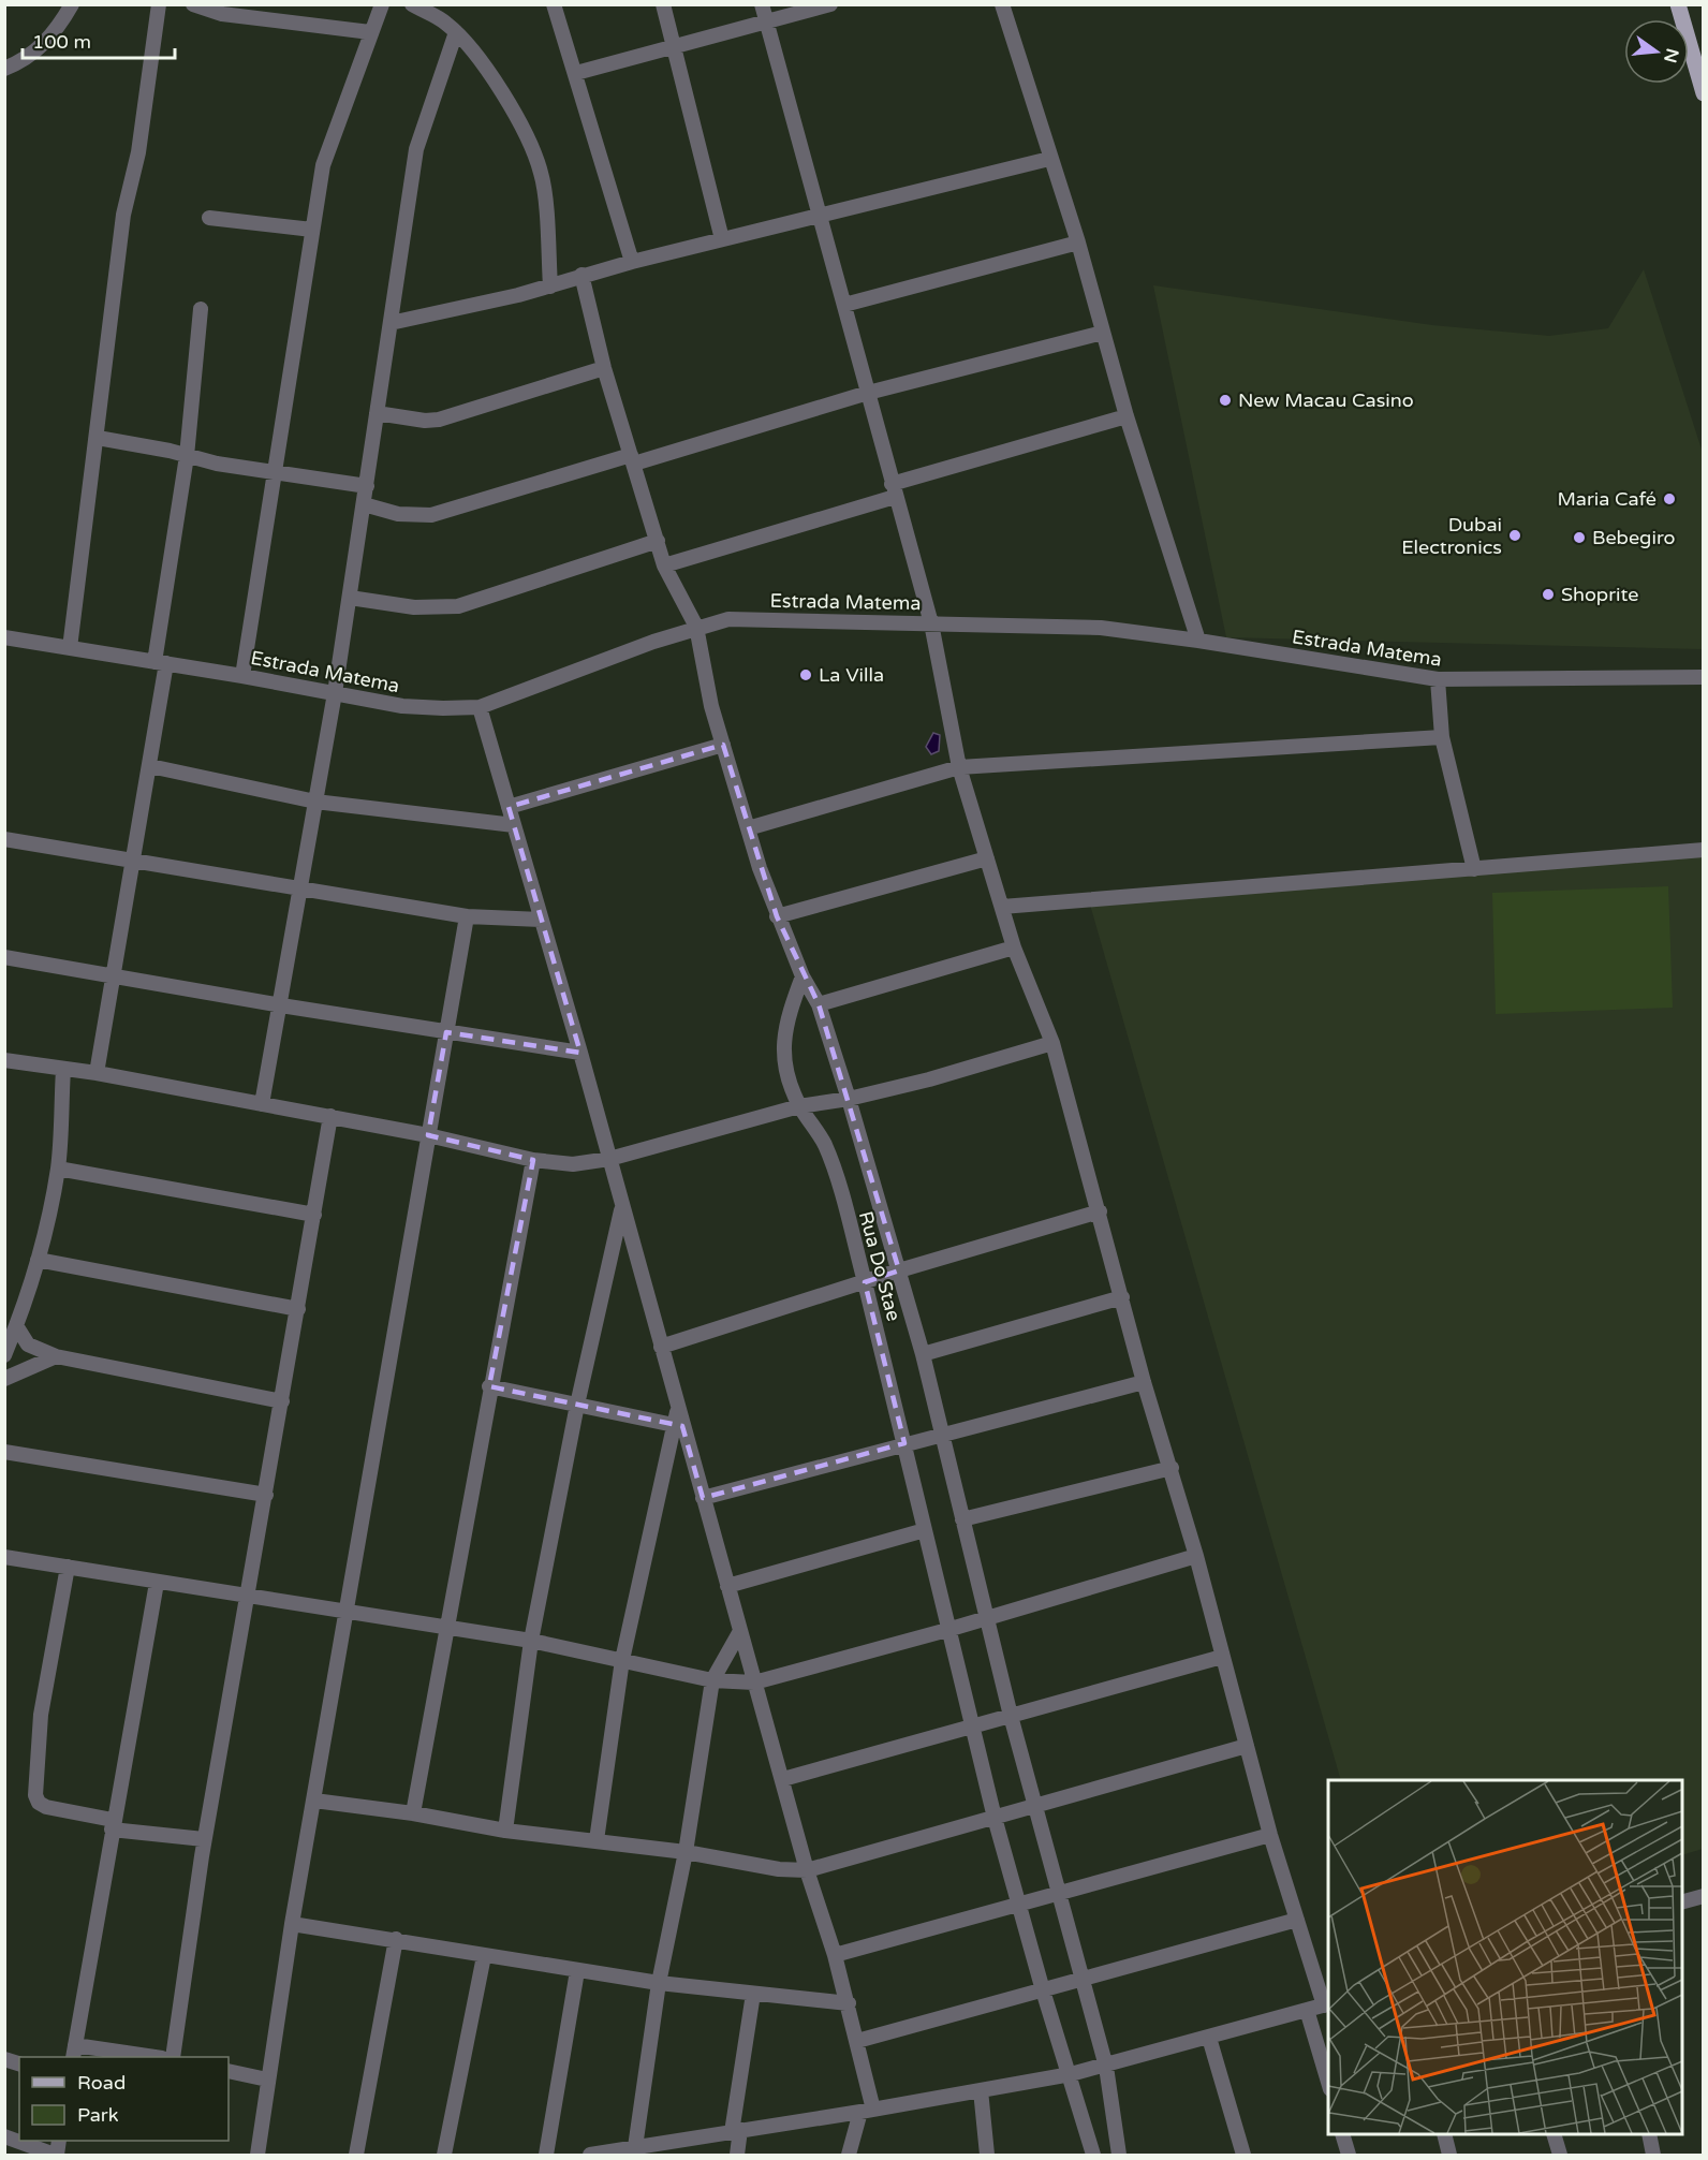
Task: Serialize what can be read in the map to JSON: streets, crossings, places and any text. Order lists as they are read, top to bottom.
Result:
{
  "streets": {
    "street": ["Estrada Matema", "Rua Do Stae"]
  },
  "places": [
    "New Macau Casino",
    "Maria Café",
    "Dubai Electronics",
    "Bebegiro",
    "Shoprite",
    "La Villa"
  ],
  "legend": ["Road", "Park"],
  "scale_bar": "100 m",
  "north": "right"
}
